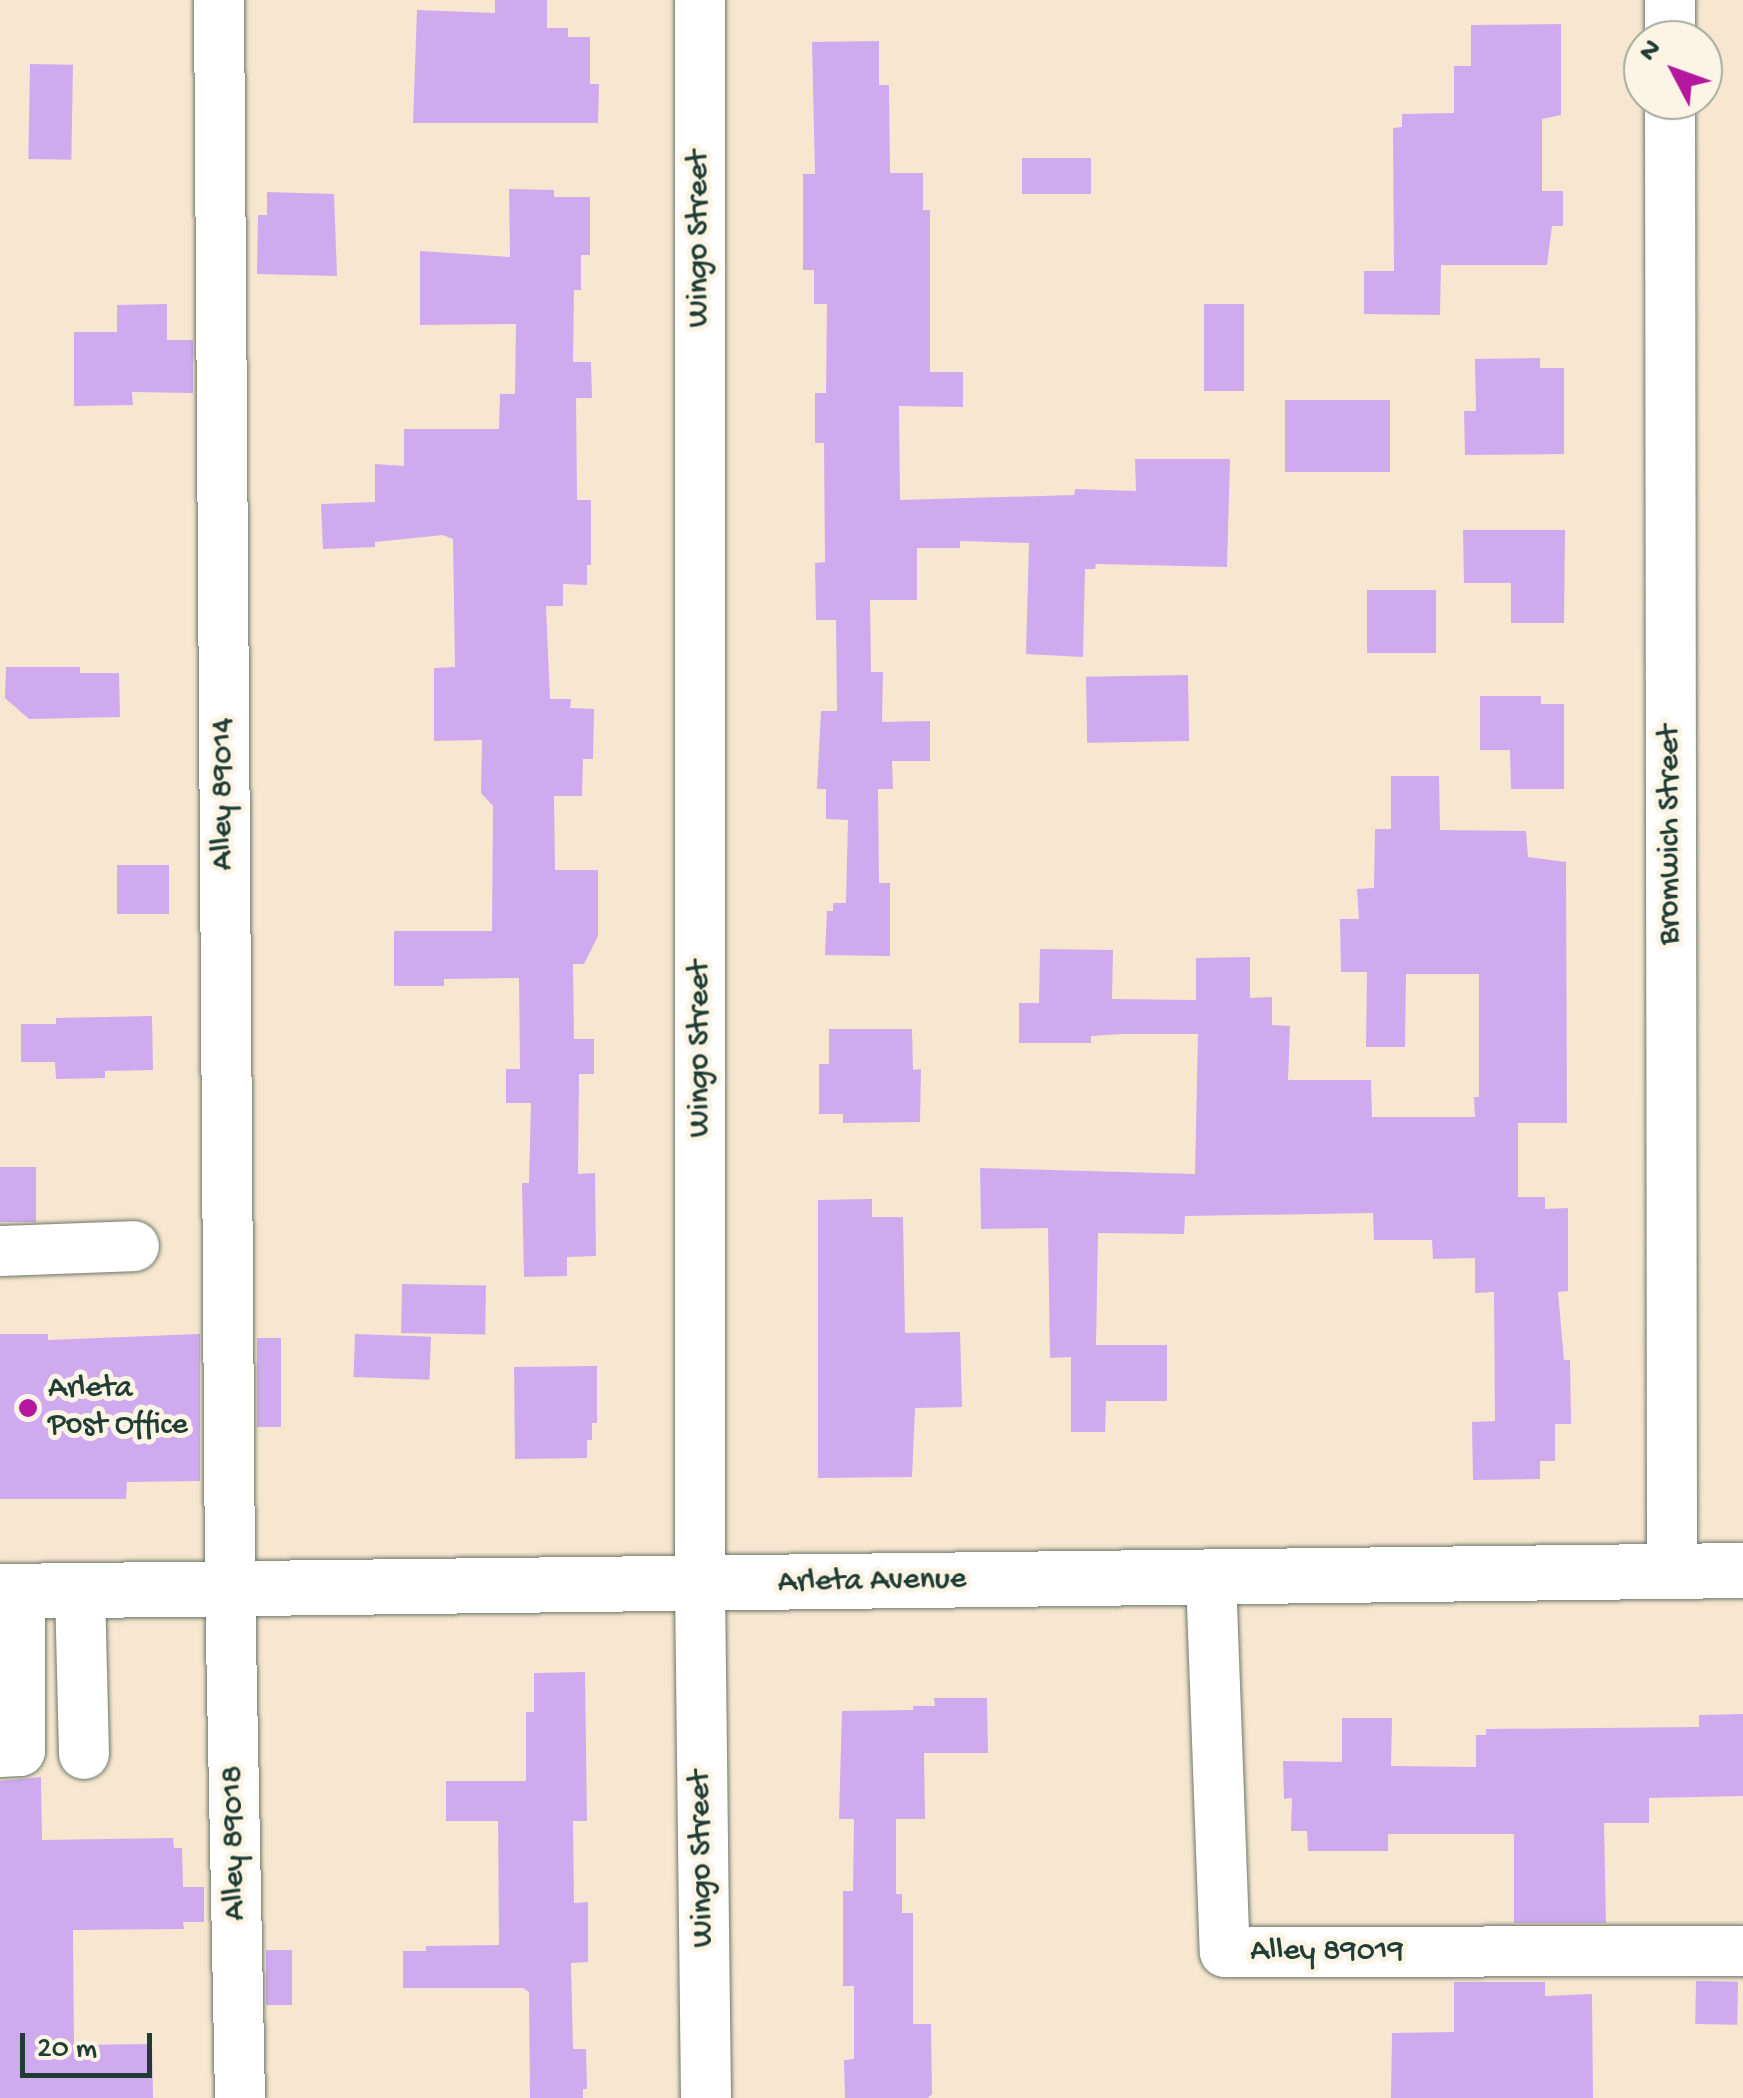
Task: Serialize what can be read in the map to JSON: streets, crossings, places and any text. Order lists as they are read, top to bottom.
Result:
{
  "streets": {
    "main road": ["Arleta Avenue"],
    "street": [
      "Wingo Street",
      "Alley 89014",
      "Bromwich Street",
      "Alley 89018",
      "Alley 89019"
    ]
  },
  "crossings": [
    ["Wingo Street", "Arleta Avenue"],
    ["Alley 89014", "Arleta Avenue"],
    ["Alley 89014", "Alley 89018"],
    ["Bromwich Street", "Arleta Avenue"],
    ["Arleta Avenue", "Alley 89018"],
    ["Arleta Avenue", "Alley 89019"]
  ],
  "places": ["Arleta Post Office"],
  "scale_bar": "20 m",
  "north": "top left"
}
